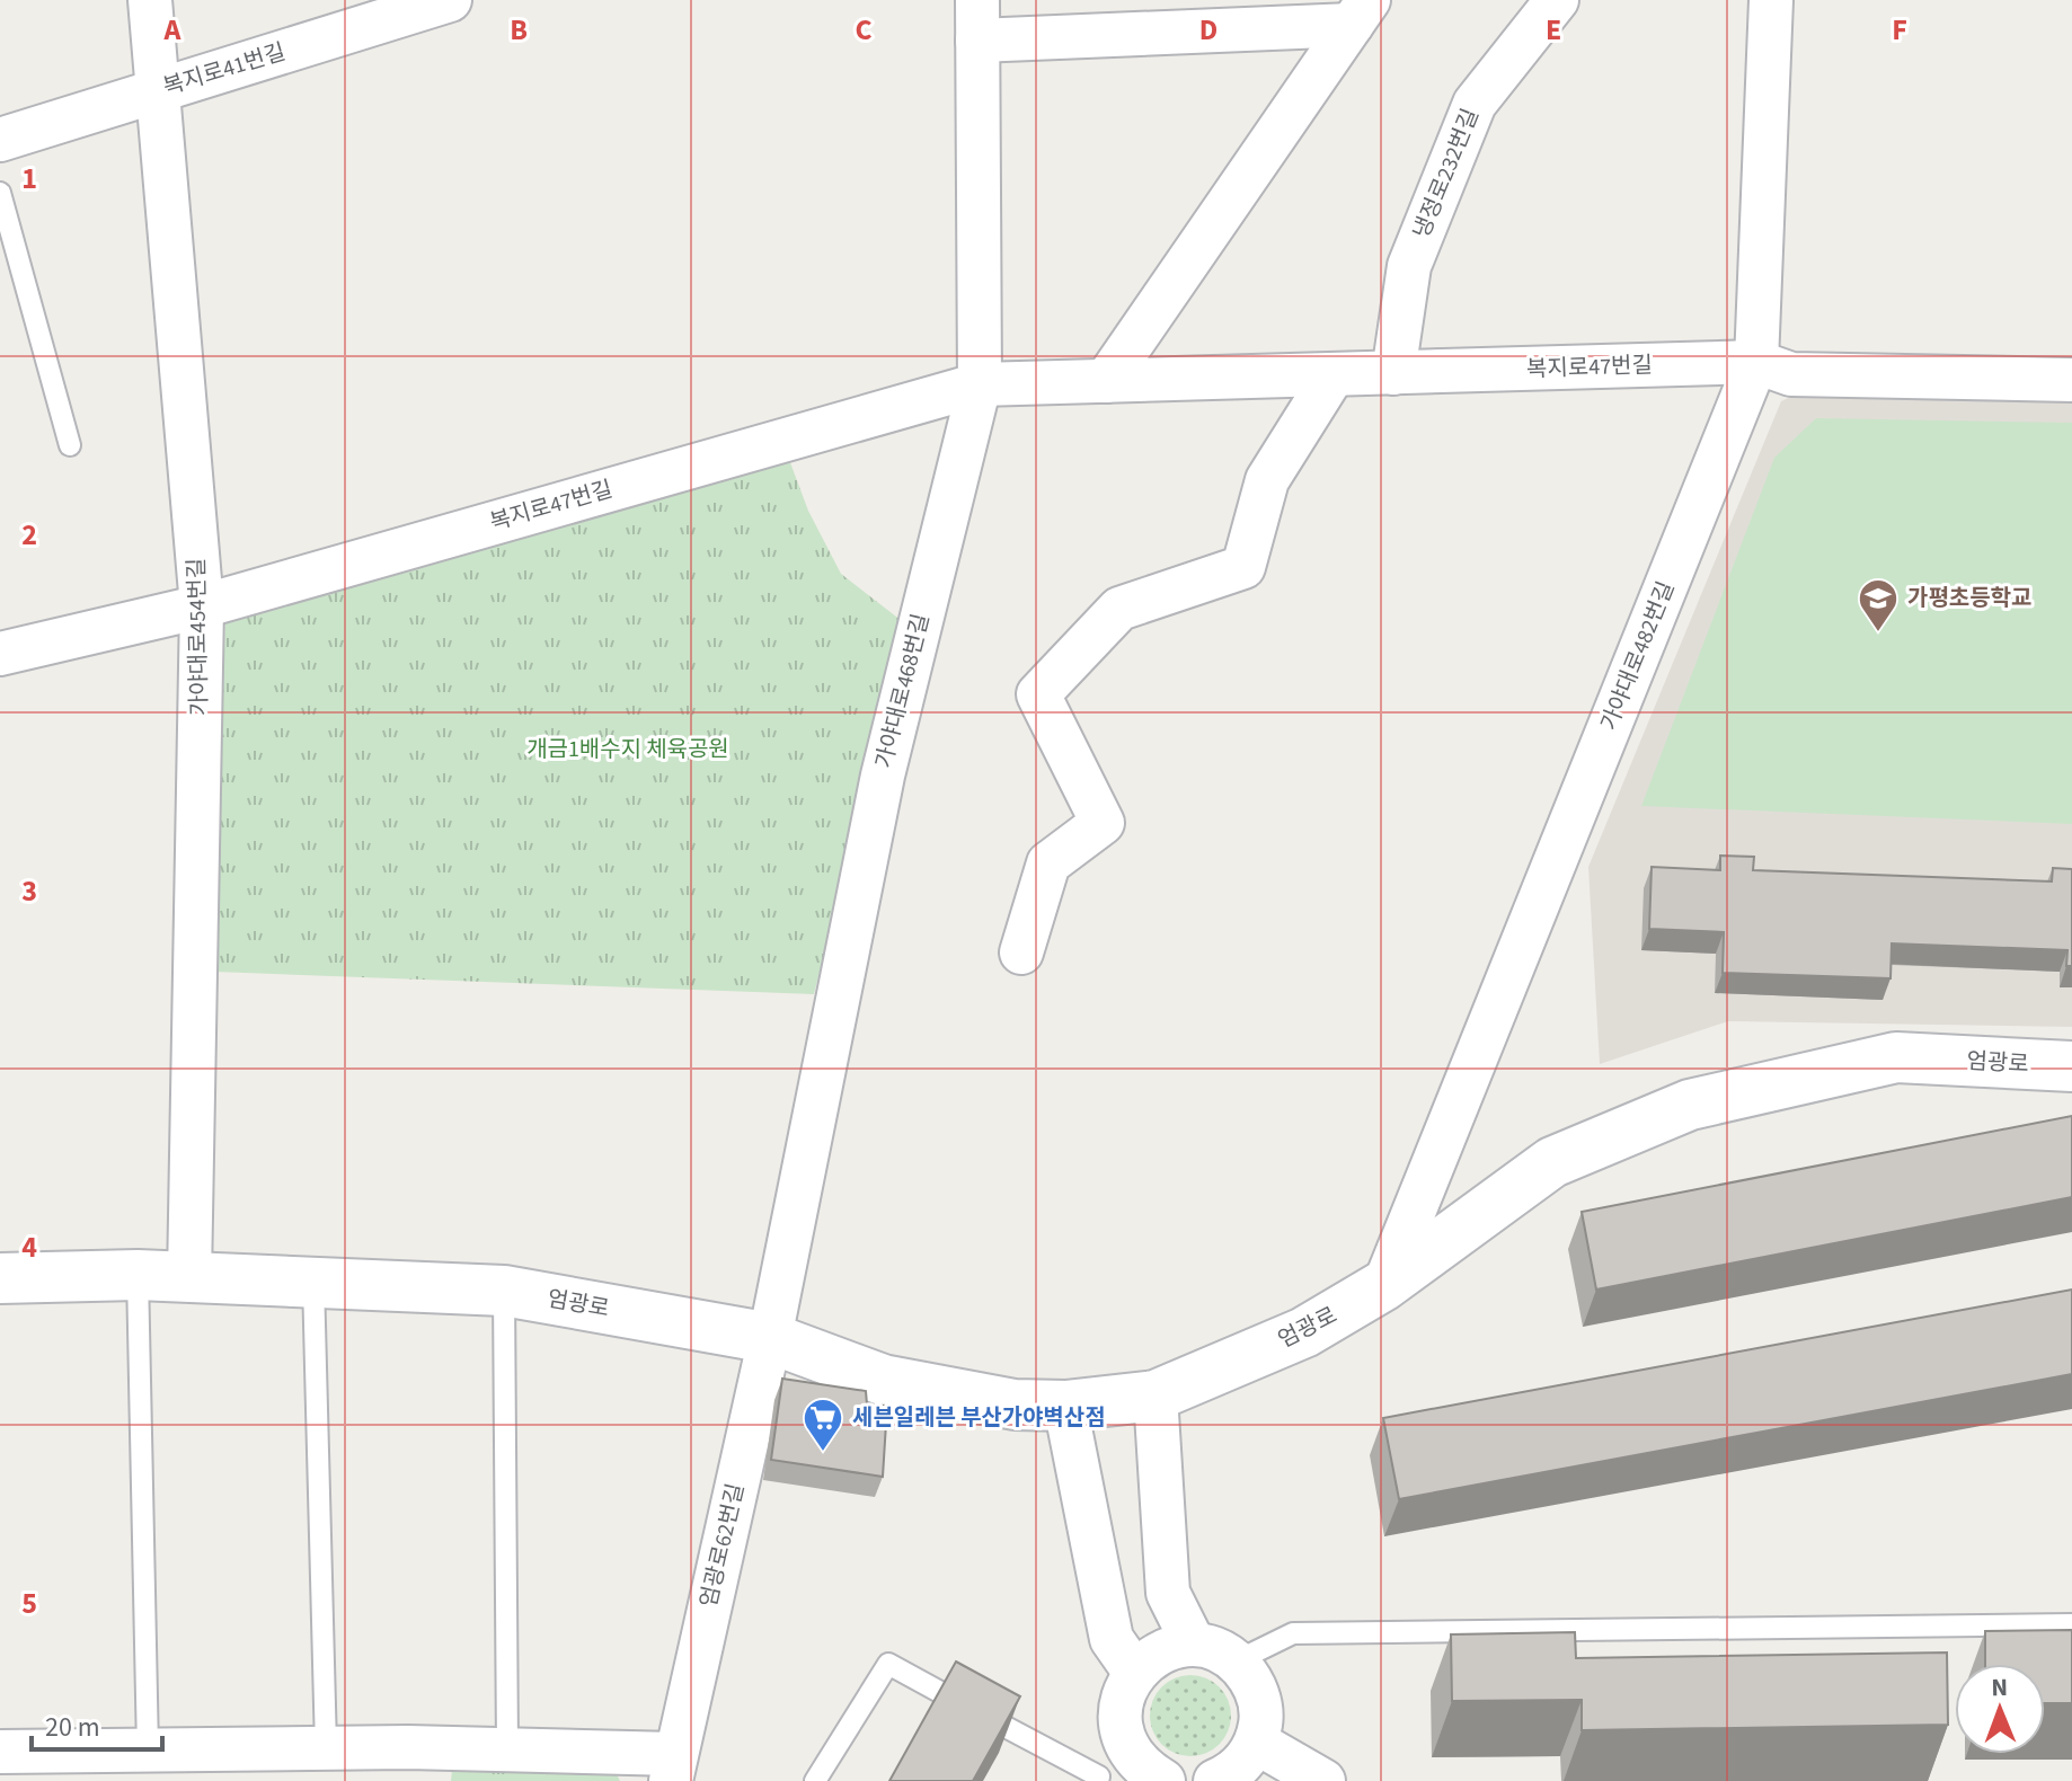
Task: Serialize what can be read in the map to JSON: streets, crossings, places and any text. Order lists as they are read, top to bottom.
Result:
{
  "streets": {
    "main road": ["엄광로"],
    "street": [
      "복지로41번길",
      "냉정로232번길",
      "복지로47번길",
      "가야대로454번길",
      "가야대로482번길",
      "가야대로468번길",
      "엄광로62번길"
    ]
  },
  "crossings": [
    ["복지로41번길", "가야대로454번길"],
    ["냉정로232번길", "복지로47번길"],
    ["복지로47번길", "가야대로454번길"],
    ["복지로47번길", "가야대로482번길"],
    ["복지로47번길", "가야대로468번길"],
    ["가야대로454번길", "엄광로"],
    ["가야대로482번길", "엄광로"],
    ["가야대로468번길", "엄광로"],
    ["가야대로468번길", "엄광로62번길"],
    ["엄광로", "엄광로62번길"]
  ],
  "parks": ["개금1배수지 체육공원"],
  "places": {
    "school or university": ["가평초등학교"],
    "supermarket": ["세븐일레븐 부산가야벽산점"]
  },
  "scale_bar": "20 m",
  "north": "top",
  "grid": {
    "columns": [
      "A",
      "B",
      "C",
      "D",
      "E",
      "F"
    ],
    "rows": [
      "1",
      "2",
      "3",
      "4",
      "5"
    ]
  }
}
